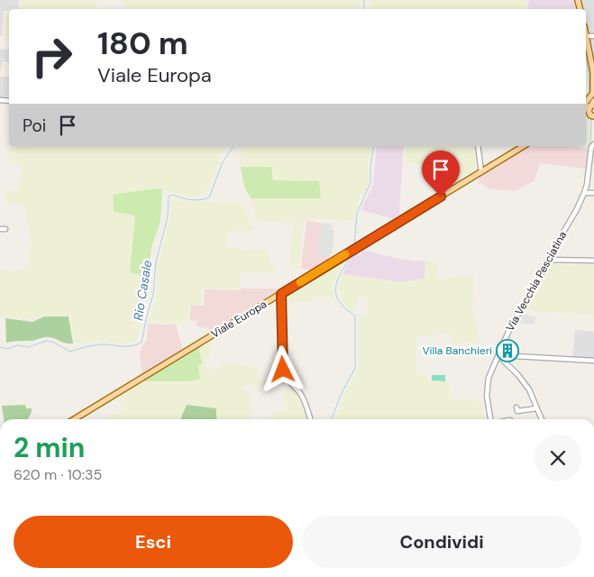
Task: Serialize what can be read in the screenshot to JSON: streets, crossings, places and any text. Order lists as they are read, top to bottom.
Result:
{
  "streets": {
    "main road": ["Viale Europa"],
    "street": ["Via Vecchia Pesciatina"]
  },
  "water": ["Rio Casale"],
  "places": {
    "building": ["Villa Banchieri"]
  },
  "page": {
    "turn": ["180 m", "Viale Europa"],
    "then": "Poi",
    "heading": ["2 min", "620 m · 10:35"],
    "buttons": ["Esci", "Condividi"]
  }
}
